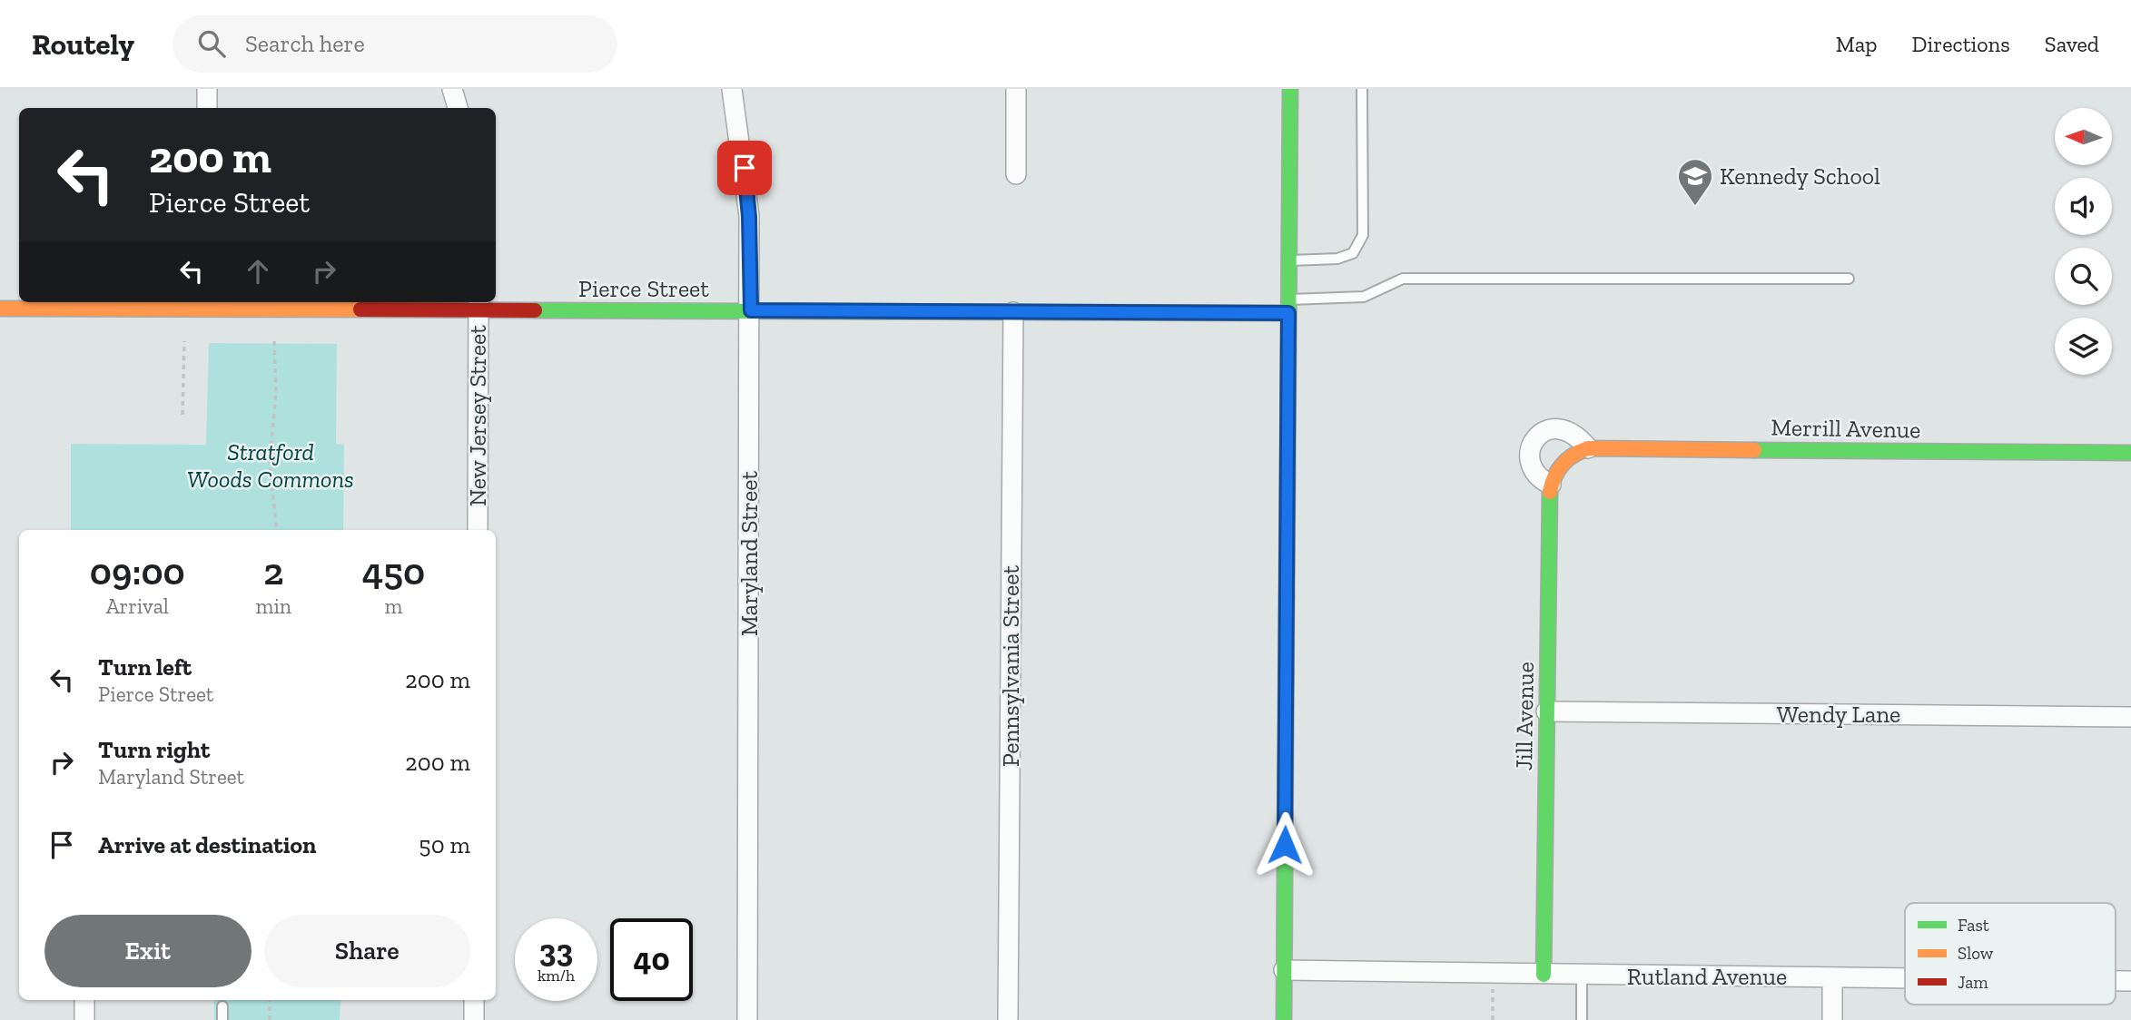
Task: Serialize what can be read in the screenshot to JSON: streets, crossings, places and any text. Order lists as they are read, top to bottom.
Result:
{
  "streets": {
    "street": [
      "Pierce Street",
      "New Jersey Street",
      "Merrill Avenue",
      "Maryland Street",
      "Pennsylvania Street",
      "Wendy Lane",
      "Jill Avenue",
      "Rutland Avenue"
    ]
  },
  "crossings": [
    ["Pierce Street", "New Jersey Street"],
    ["Pierce Street", "Maryland Street"],
    ["Pierce Street", "Pennsylvania Street"],
    ["Merrill Avenue", "Jill Avenue"],
    ["Wendy Lane", "Jill Avenue"],
    ["Jill Avenue", "Rutland Avenue"]
  ],
  "parks": ["Stratford Woods Commons"],
  "places": {
    "school or university": ["Kennedy School"]
  },
  "legend": ["Fast", "Slow", "Jam"],
  "north": "left",
  "page": {
    "header": "Routely",
    "search": "Search here",
    "nav": ["Map", "Directions", "Saved"],
    "turn": ["200 m", "Pierce Street"],
    "eta": [
      "09:00",
      "Arrival",
      "2",
      "min",
      "450",
      "m"
    ],
    "list": [
      {
        "name": "Turn left",
        "note": "Pierce Street",
        "value": "200 m"
      },
      {
        "name": "Turn right",
        "note": "Maryland Street",
        "value": "200 m"
      },
      {
        "name": "Arrive at destination",
        "value": "50 m"
      }
    ],
    "buttons": ["Exit", "Share"],
    "speed": "33 km/h",
    "limit": "40"
  }
}
